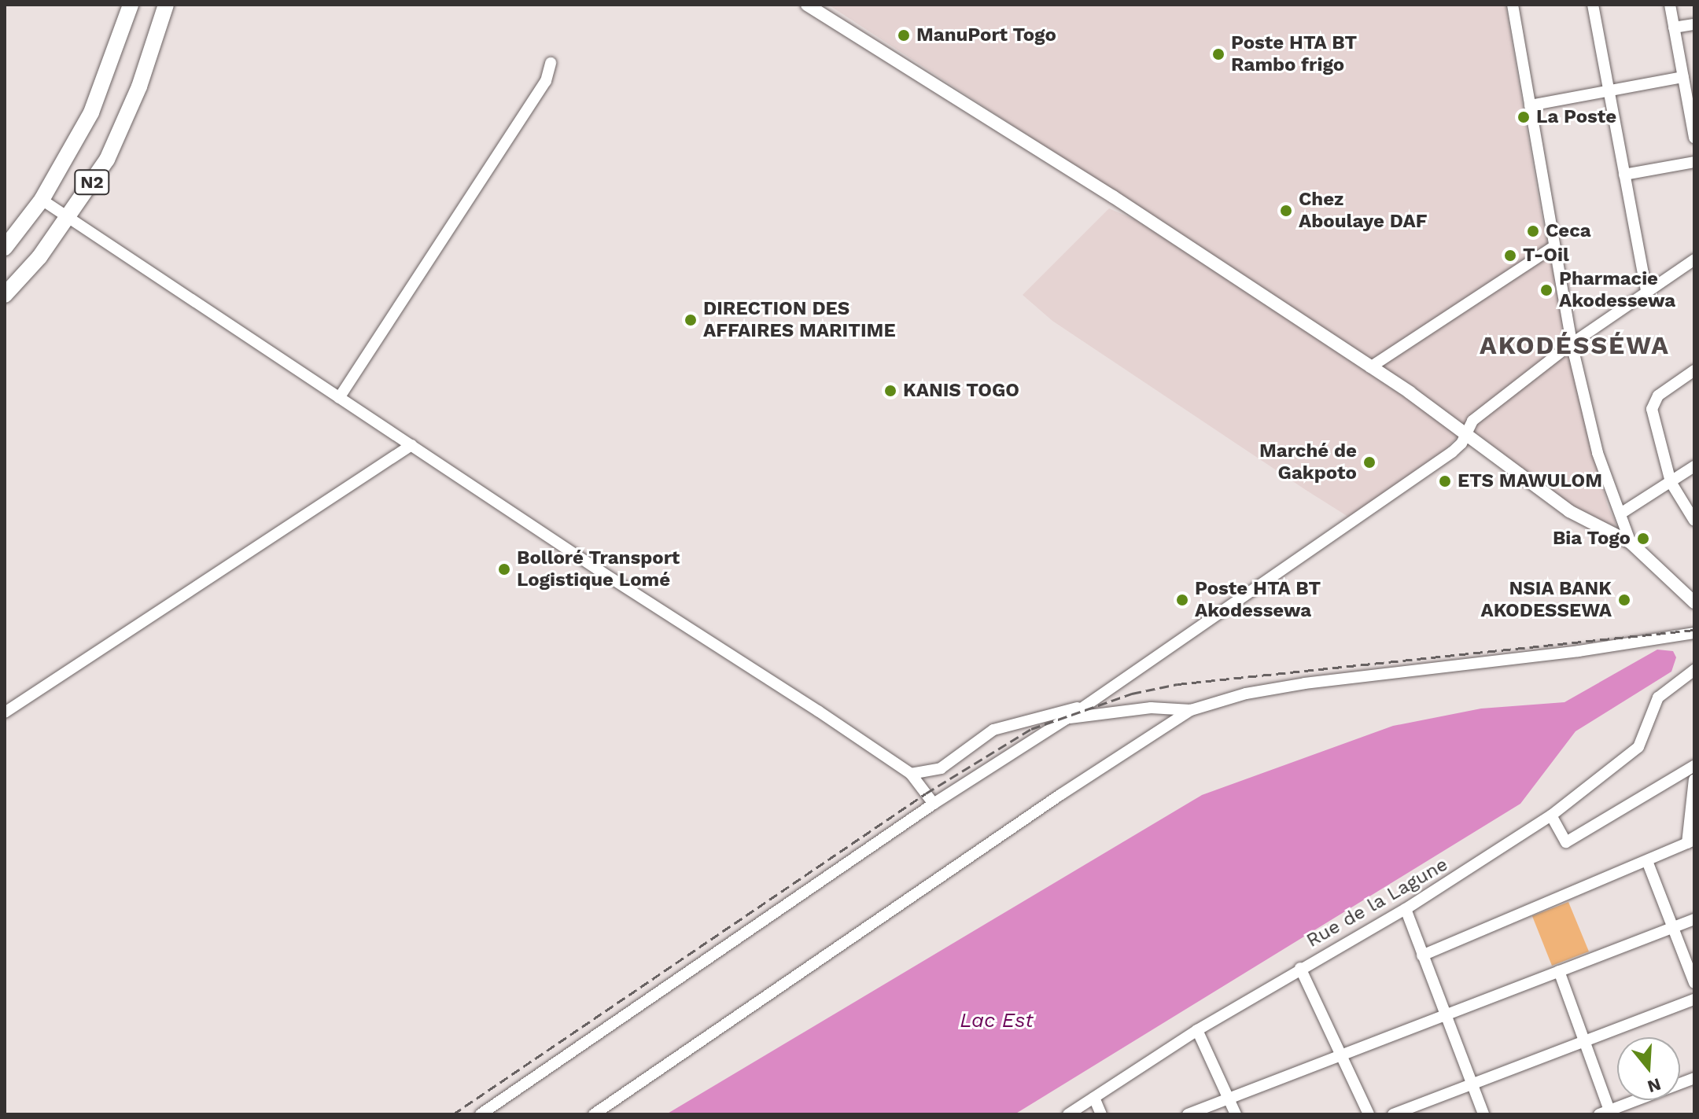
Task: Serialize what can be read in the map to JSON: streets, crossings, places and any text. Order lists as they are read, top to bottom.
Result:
{
  "streets": {
    "highway": ["N2"],
    "street": ["Rue de la Lagune"]
  },
  "districts": ["AKODÉSSÉWA"],
  "water": ["Lac Est"],
  "places": [
    "ManuPort Togo",
    "Poste HTA BT Rambo frigo",
    "La Poste",
    "Chez Aboulaye DAF",
    "Ceca",
    "T-Oil",
    "Pharmacie Akodessewa",
    "DIRECTION DES AFFAIRES MARITIME",
    "KANIS TOGO",
    "Marché de Gakpoto",
    "ETS MAWULOM",
    "Bia Togo",
    "Bolloré Transport Logistique Lomé",
    "Poste HTA BT Akodessewa",
    "NSIA BANK AKODESSEWA"
  ],
  "north": "bottom"
}
